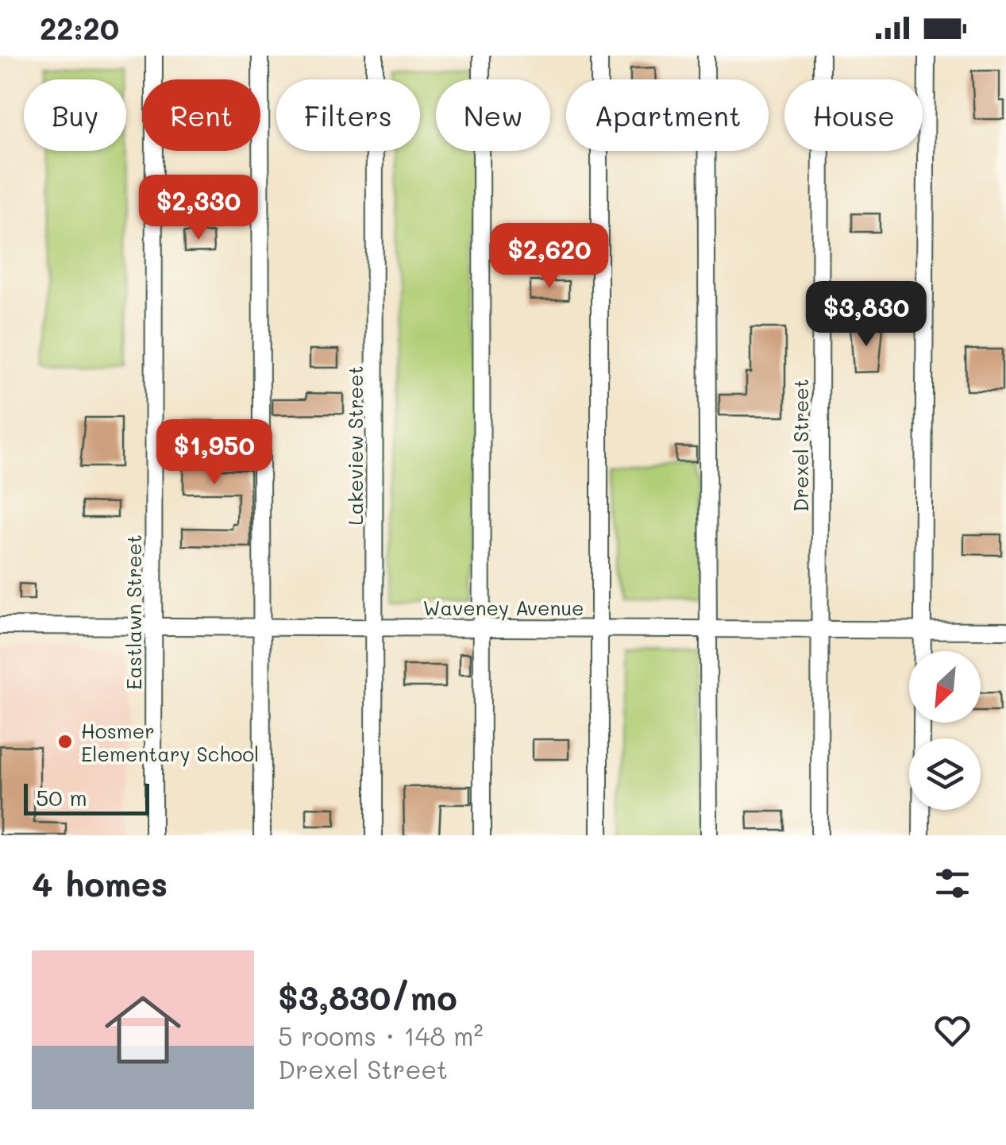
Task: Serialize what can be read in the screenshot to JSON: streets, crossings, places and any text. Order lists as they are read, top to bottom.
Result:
{
  "streets": {
    "street": [
      "Lakeview Street",
      "Drexel Street",
      "Waveney Avenue",
      "Eastlawn Street"
    ]
  },
  "crossings": [
    ["Lakeview Street", "Waveney Avenue"],
    ["Drexel Street", "Waveney Avenue"],
    ["Waveney Avenue", "Eastlawn Street"]
  ],
  "places": ["Hosmer Elementary School"],
  "scale_bar": "50 m",
  "north": "bottom left",
  "page": {
    "status": "22:20",
    "chip": [
      "Buy",
      "Rent",
      "Filters",
      "New",
      "Apartment",
      "House"
    ],
    "price": [
      "$2,330",
      "$2,620",
      "$3,830",
      "$1,950"
    ],
    "scale": "50 m",
    "heading": "4 homes",
    "list": [
      {
        "name": "$3,830/mo",
        "note": "5 rooms · 148 m² · Drexel Street"
      }
    ]
  }
}
